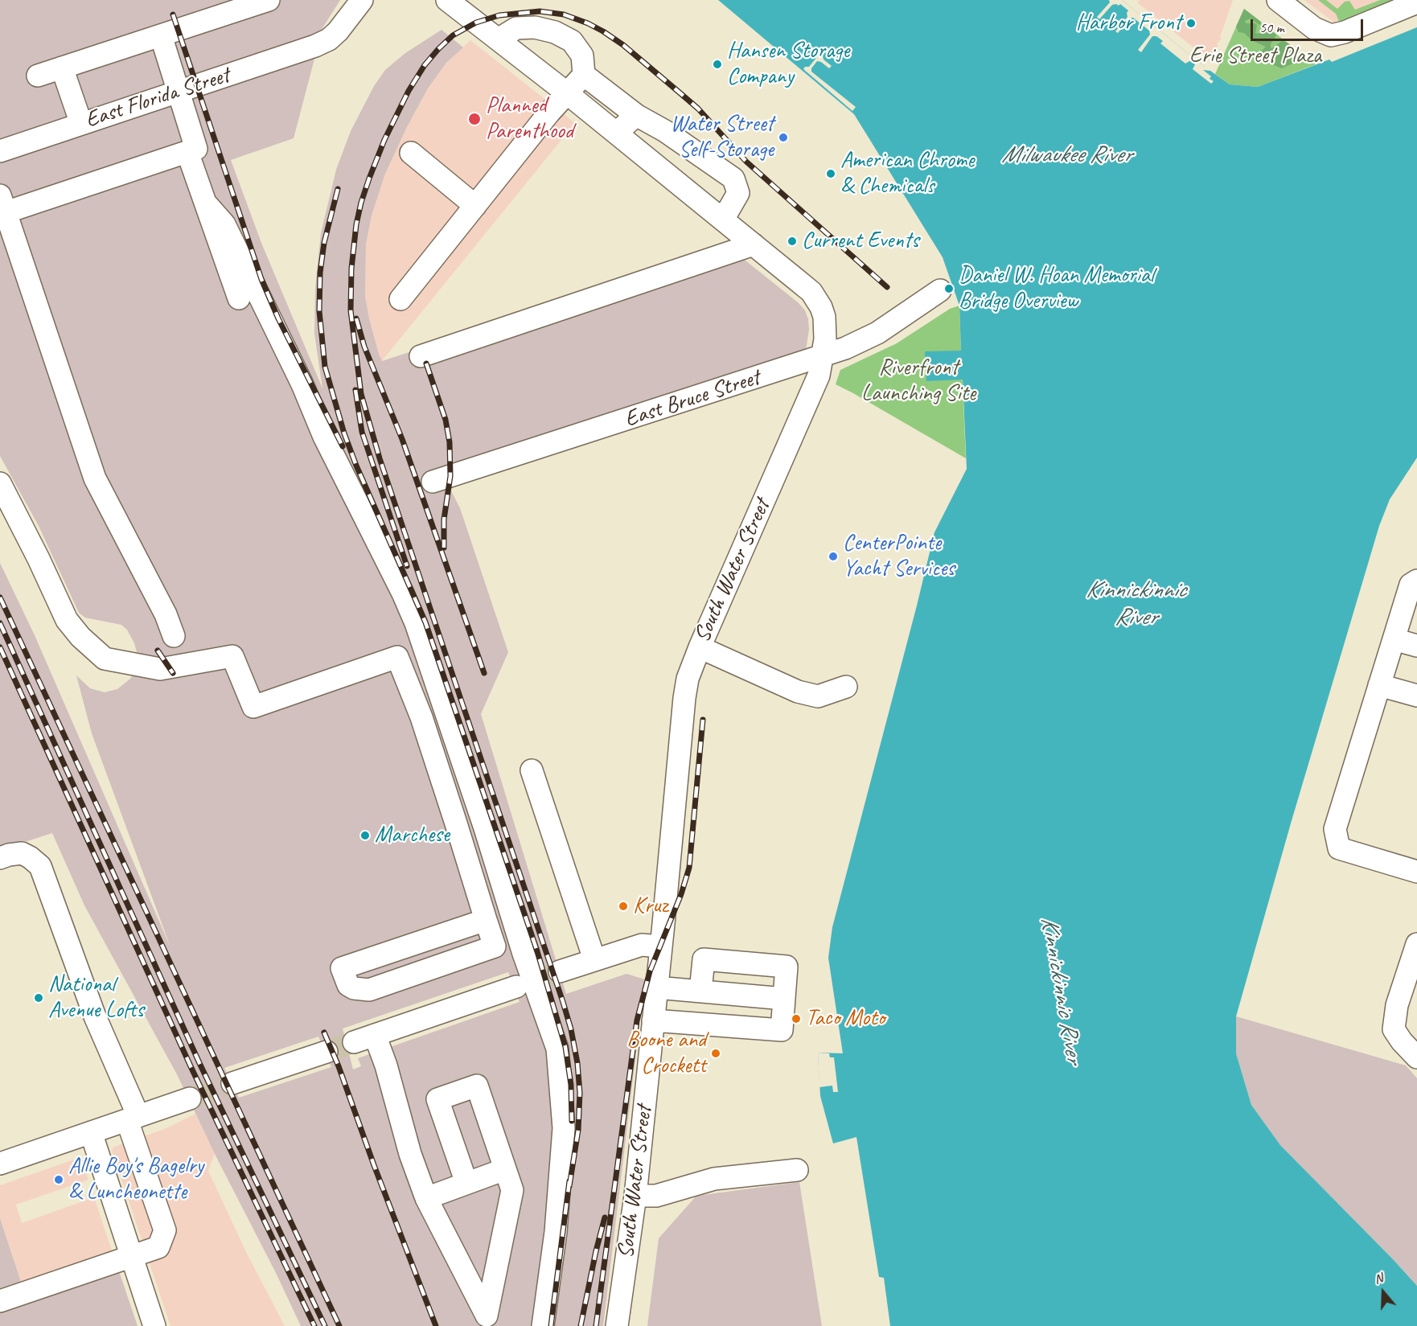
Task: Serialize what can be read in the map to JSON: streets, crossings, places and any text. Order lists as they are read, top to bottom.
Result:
{
  "streets": {
    "street": ["East Florida Street", "East Bruce Street", "South Water Street"]
  },
  "crossings": [
    ["East Bruce Street", "South Water Street"]
  ],
  "water": ["Milwaukee River", "Kinnickinnic River"],
  "parks": ["Erie Street Plaza", "Riverfront Launching Site"],
  "places": [
    "Harbor Front",
    "Hansen Storage Company",
    "Planned Parenthood",
    "Water Street Self-Storage",
    "American Chrome & Chemicals",
    "Current Events",
    "Daniel W. Hoan Memorial Bridge Overview",
    "CenterPointe Yacht Services",
    "Marchese",
    "Kruz",
    "National Avenue Lofts",
    "Taco Moto",
    "Boone and Crockett",
    "Allie Boy's Bagelry & Luncheonette"
  ],
  "scale_bar": "50 m",
  "north": "top"
}
